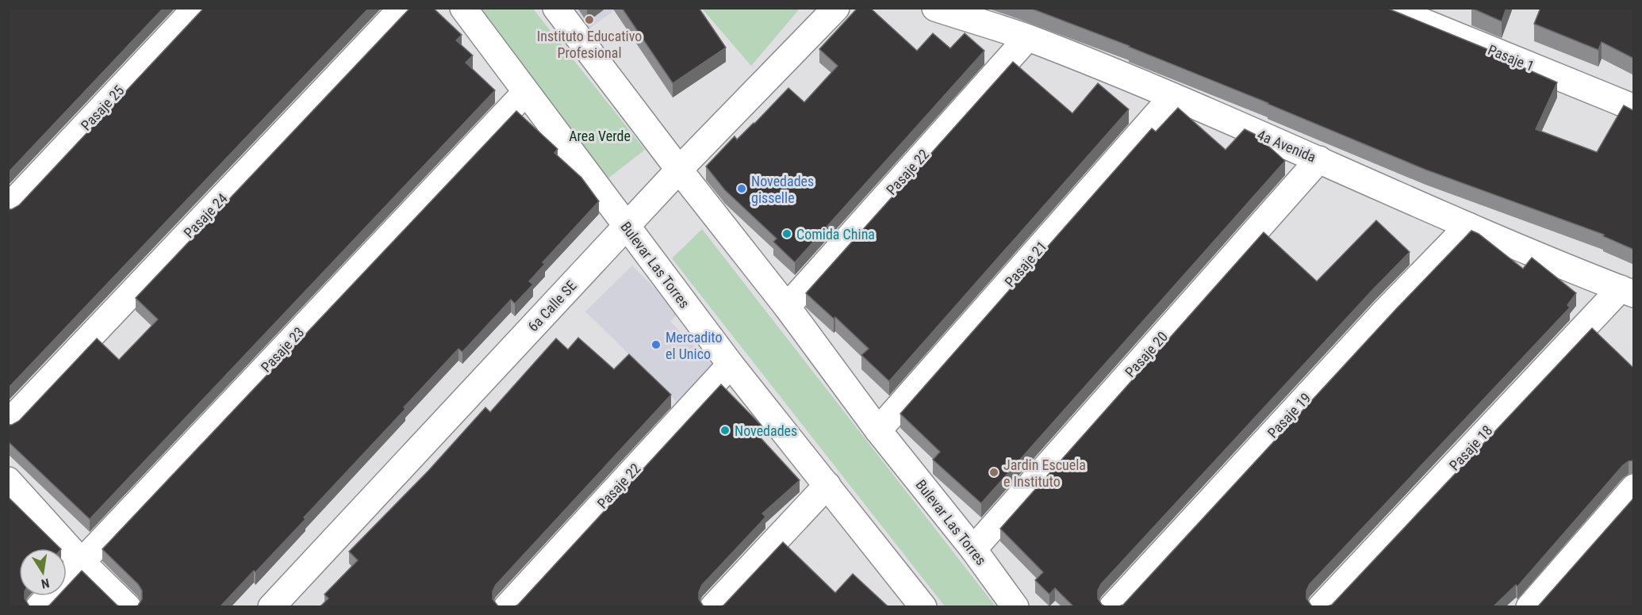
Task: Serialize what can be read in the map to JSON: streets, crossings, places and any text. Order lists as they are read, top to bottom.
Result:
{
  "streets": {
    "street": [
      "Pasaje 1",
      "Pasaje 25",
      "4a Avenida",
      "Pasaje 22",
      "Pasaje 24",
      "Pasaje 21",
      "Bulevar Las Torres",
      "6a Calle SE",
      "Pasaje 23",
      "Pasaje 20",
      "Pasaje 19",
      "Pasaje 18"
    ]
  },
  "crossings": [
    ["4a Avenida", "Pasaje 22"],
    ["4a Avenida", "Pasaje 21"],
    ["4a Avenida", "Pasaje 20"],
    ["4a Avenida", "Pasaje 19"],
    ["4a Avenida", "Pasaje 18"],
    ["Pasaje 22", "Bulevar Las Torres"],
    ["Pasaje 21", "Bulevar Las Torres"],
    ["Bulevar Las Torres", "6a Calle SE"],
    ["Bulevar Las Torres", "Pasaje 23"],
    ["Bulevar Las Torres", "Pasaje 20"]
  ],
  "parks": ["Area Verde"],
  "places": [
    "Instituto Educativo Profesional",
    "Novedades gisselle",
    "Comida China",
    "Mercadito el Unico",
    "Novedades",
    "Jardin Escuela e Instituto"
  ],
  "north": "bottom"
}
